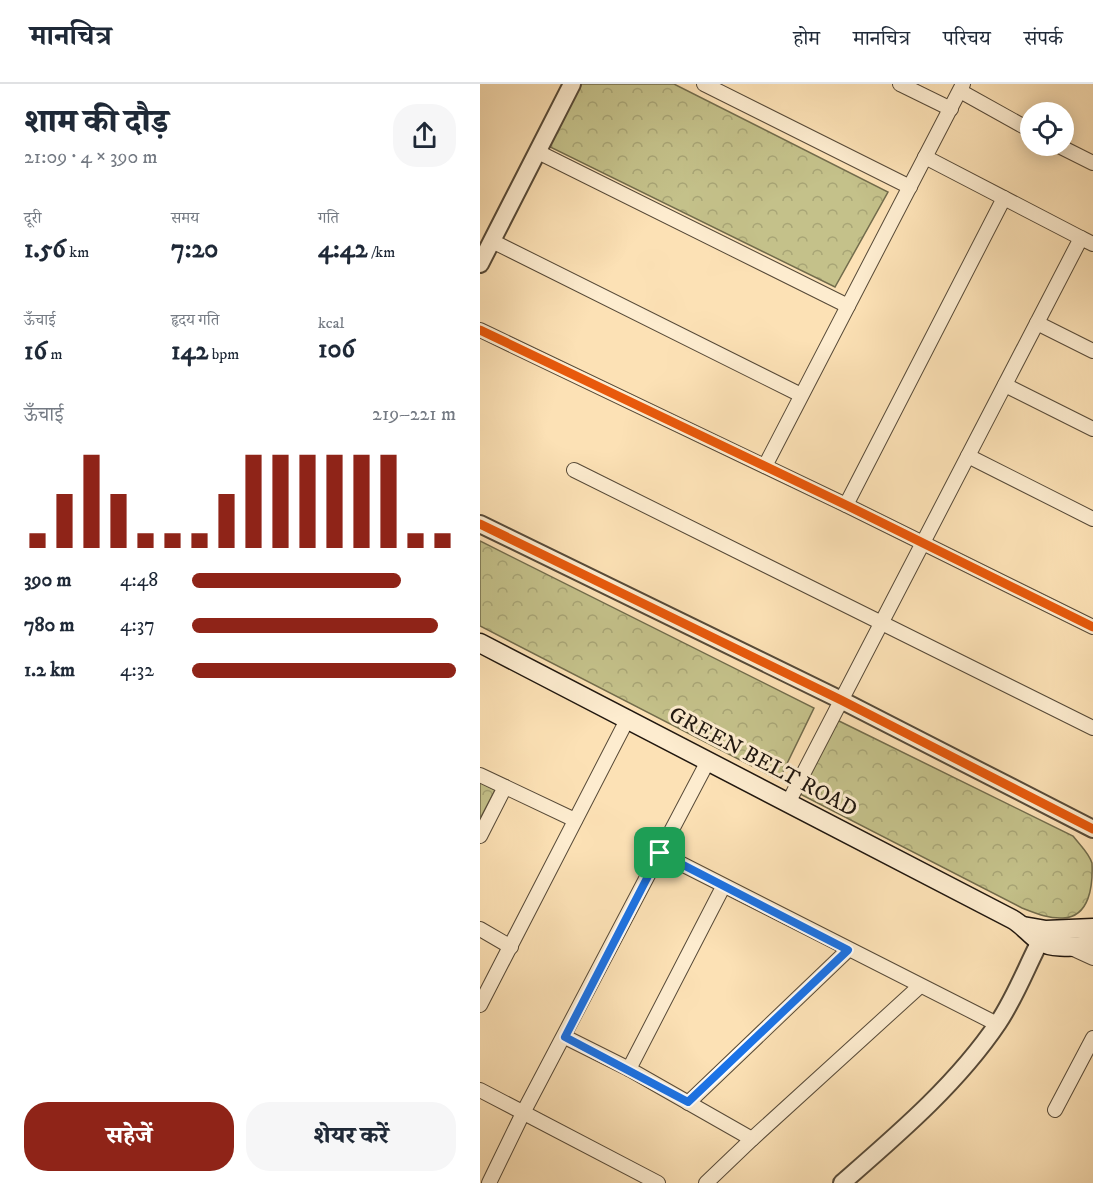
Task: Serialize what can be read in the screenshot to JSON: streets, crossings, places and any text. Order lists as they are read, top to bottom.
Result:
{
  "streets": {
    "main road": ["GREEN BELT ROAD"]
  },
  "page": {
    "header": "मानचित्र",
    "nav": [
      "होम",
      "मानचित्र",
      "परिचय",
      "संपर्क"
    ],
    "heading": ["शाम की दौड़", "21:09 · 4 × 390 m"],
    "stats": [
      ["दूरी", "1.56 km"],
      ["समय", "7:20"],
      ["गति", "4:42 /km"],
      ["ऊँचाई", "16 m"],
      ["हृदय गति", "142 bpm"],
      ["kcal", "106"]
    ],
    "chart": ["ऊँचाई", "219–221 m"],
    "list": [
      {
        "name": "390 m",
        "note": "4:48"
      },
      {
        "name": "780 m",
        "note": "4:37"
      },
      {
        "name": "1.2 km",
        "note": "4:32"
      }
    ],
    "buttons": ["सहेजें", "शेयर करें"]
  }
}
